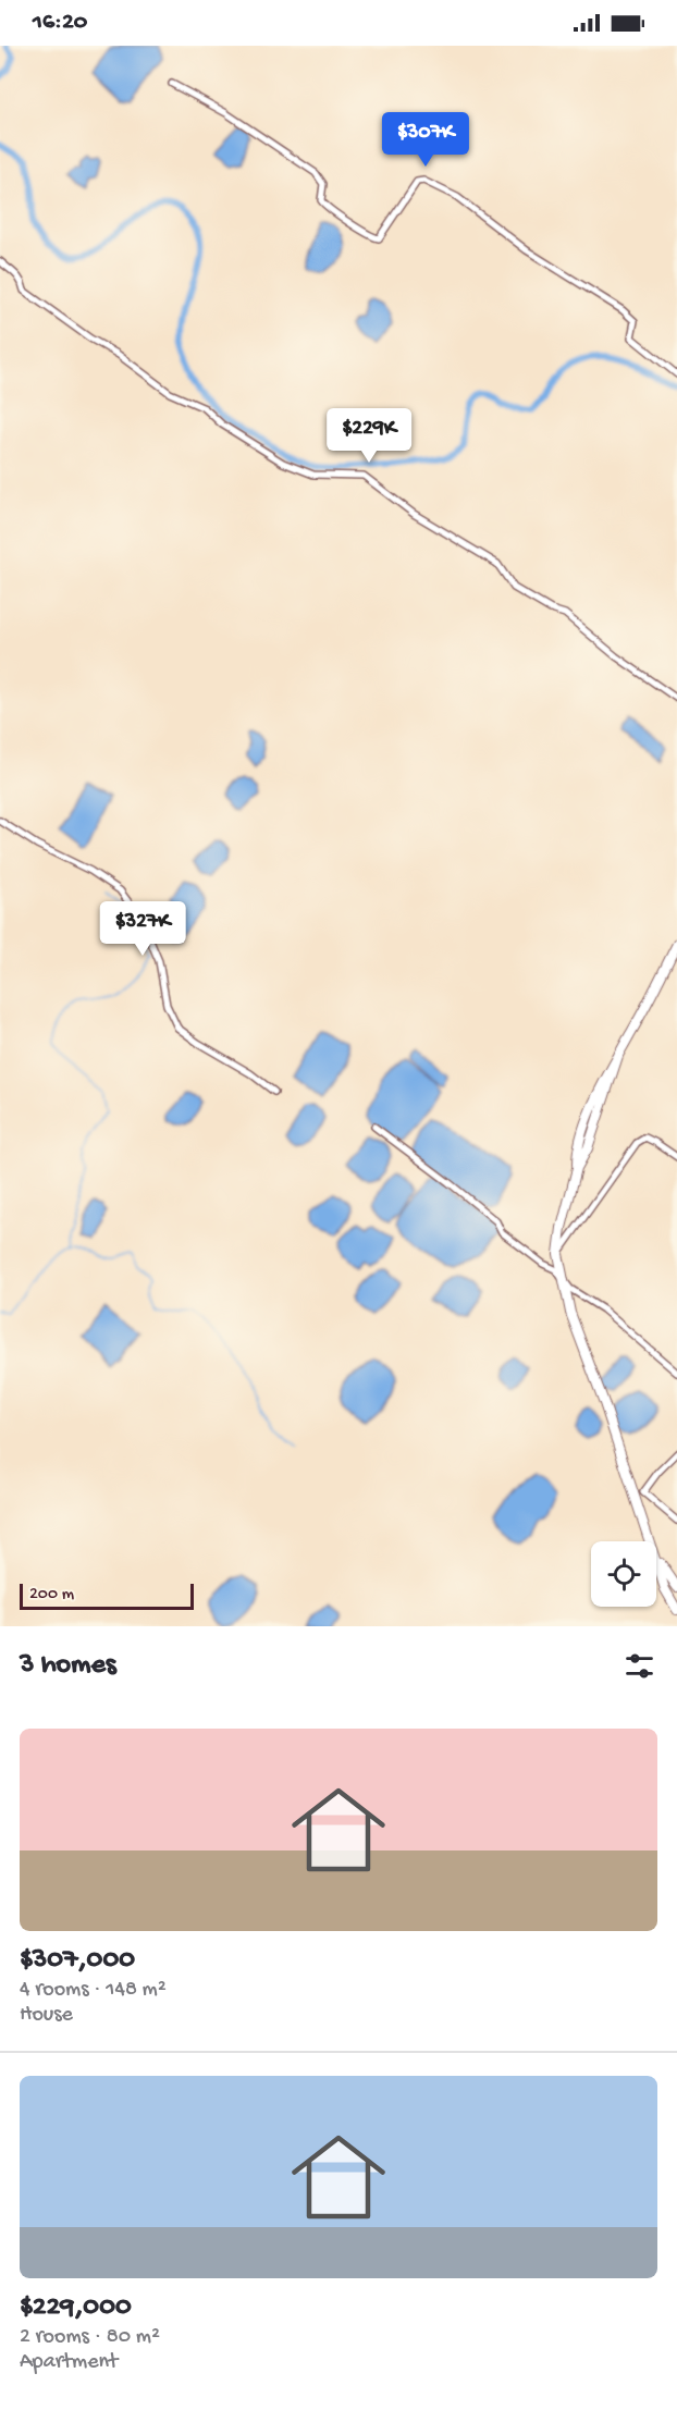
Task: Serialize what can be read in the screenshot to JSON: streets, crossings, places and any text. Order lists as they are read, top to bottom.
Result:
{
  "scale_bar": "200 m",
  "page": {
    "status": "16:20",
    "price": ["$307K", "$229K", "$327K"],
    "scale": "200 m",
    "heading": "3 homes",
    "list": [
      {
        "name": "$307,000",
        "note": "4 rooms · 148 m² · House"
      },
      {
        "name": "$229,000",
        "note": "2 rooms · 80 m² · Apartment"
      }
    ]
  }
}
